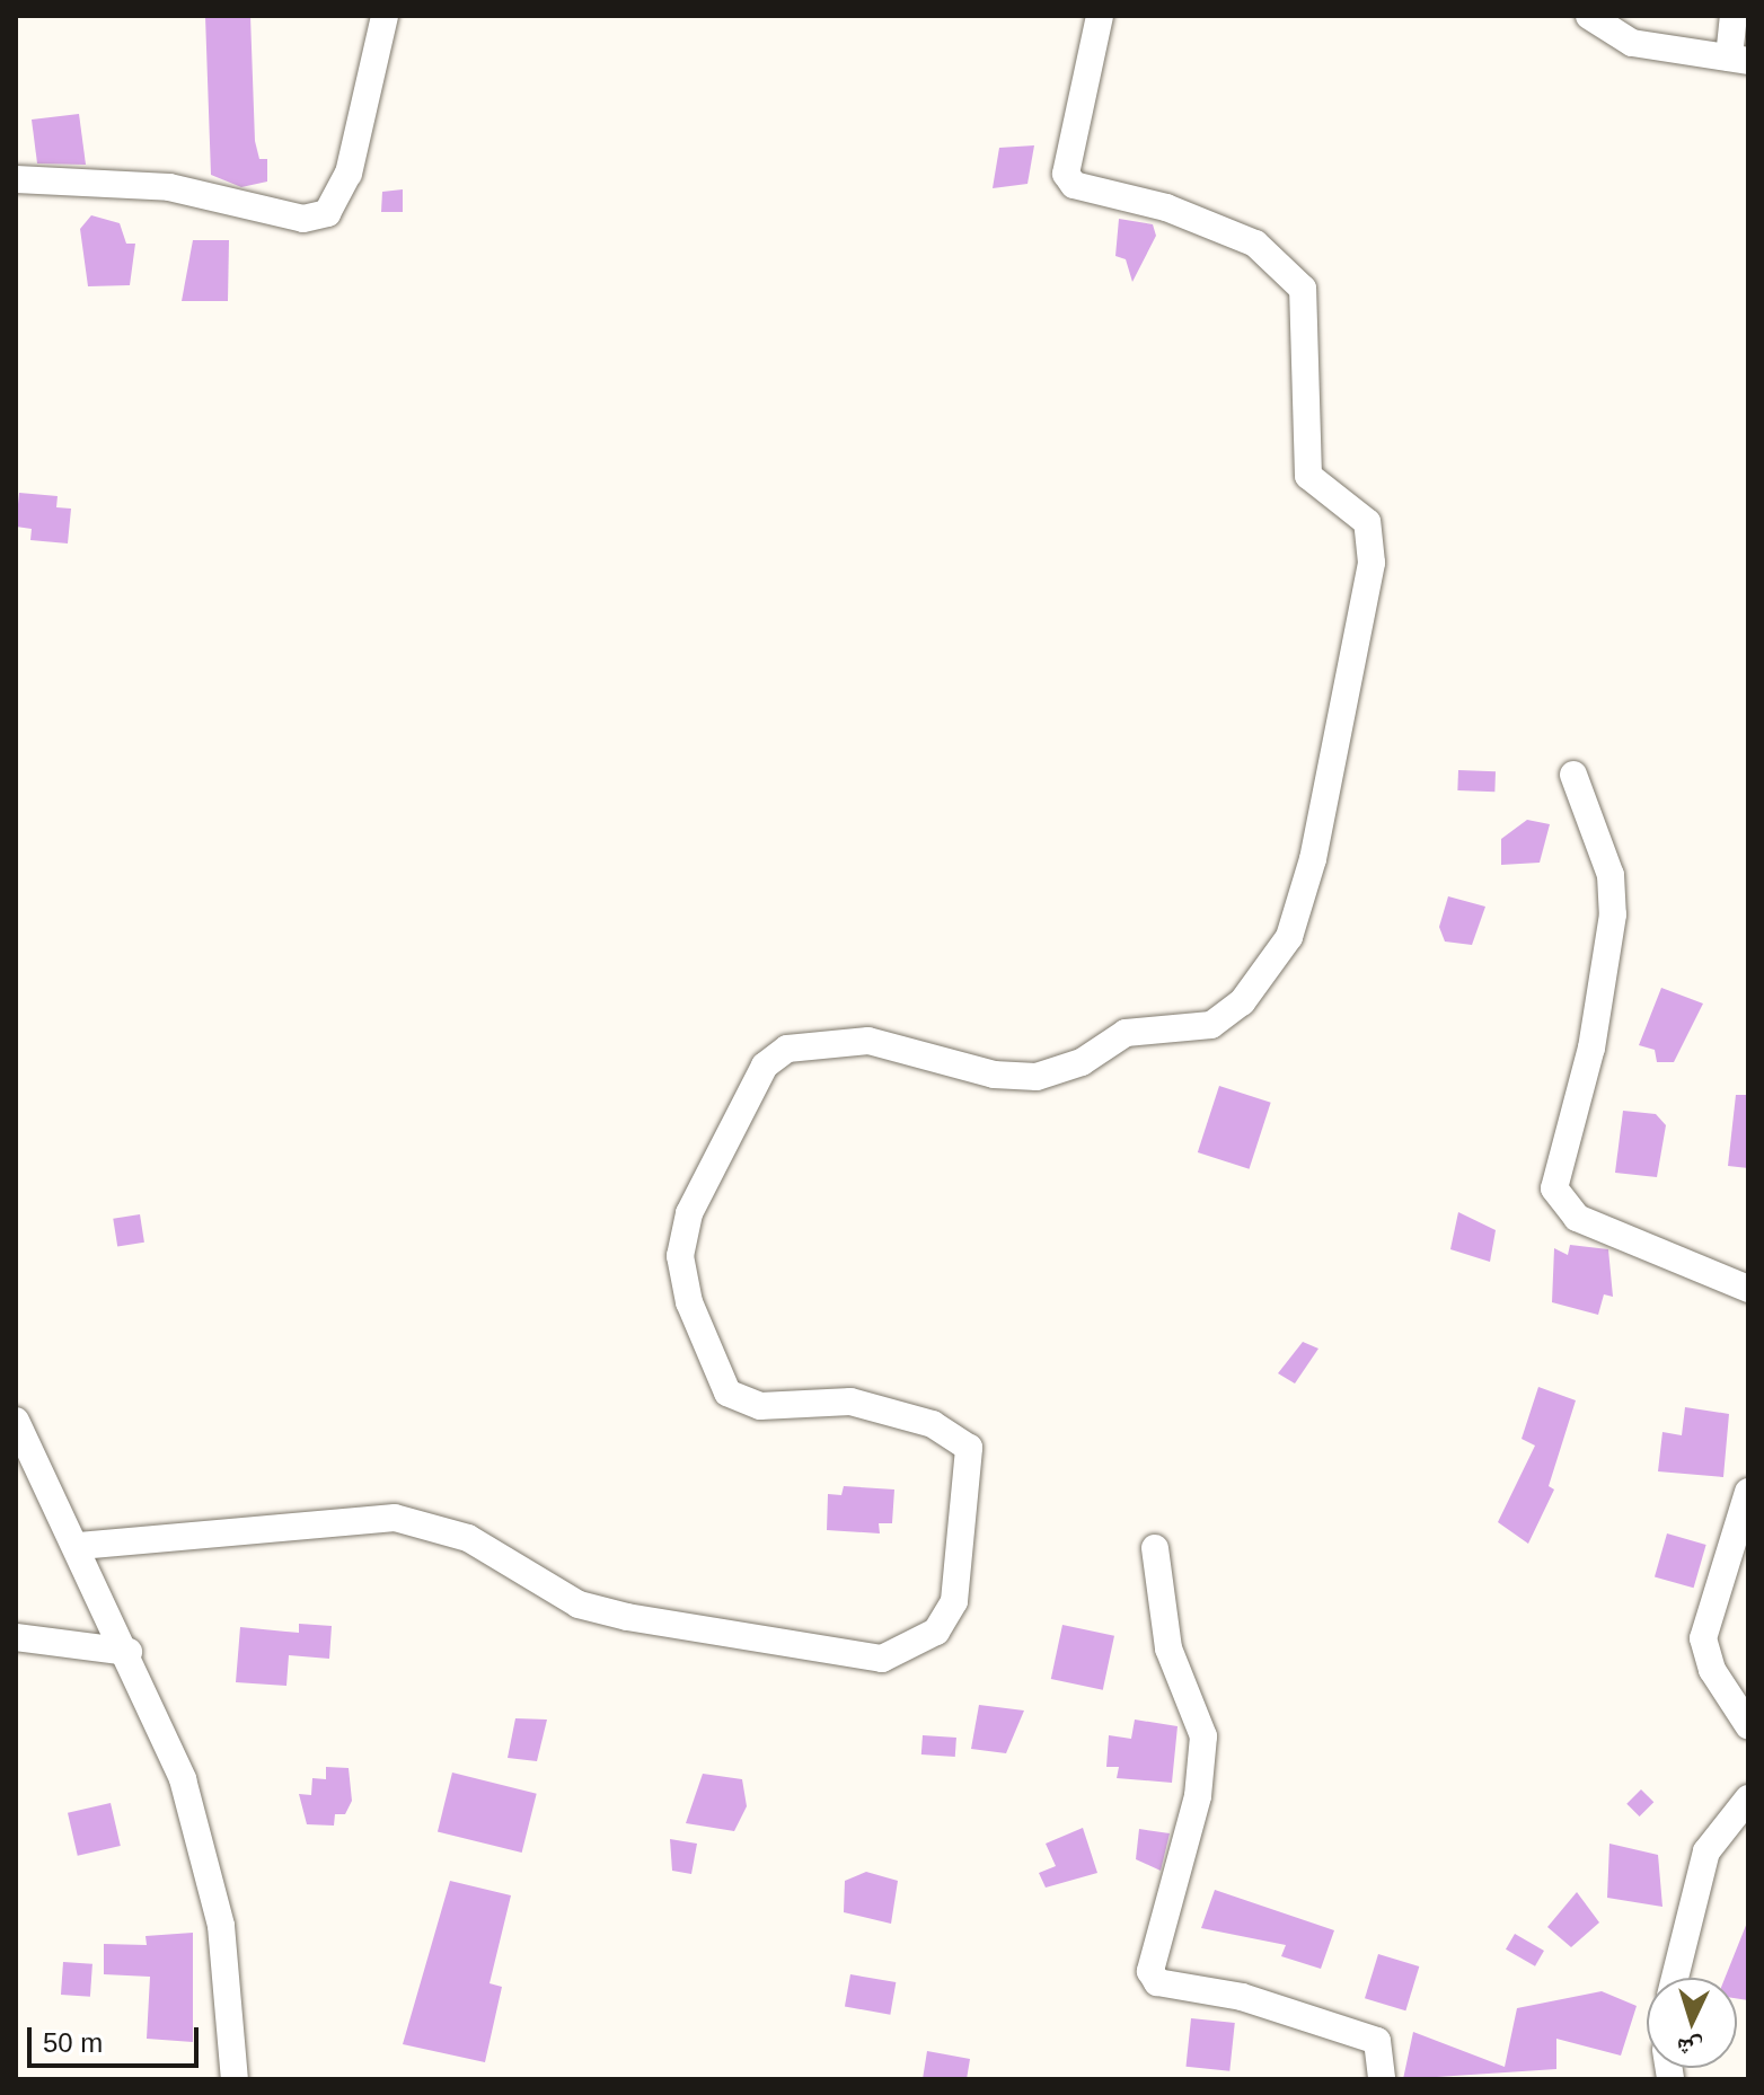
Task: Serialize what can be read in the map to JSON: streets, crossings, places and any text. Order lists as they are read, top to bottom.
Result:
{
  "scale_bar": "50 m",
  "north": "bottom"
}
